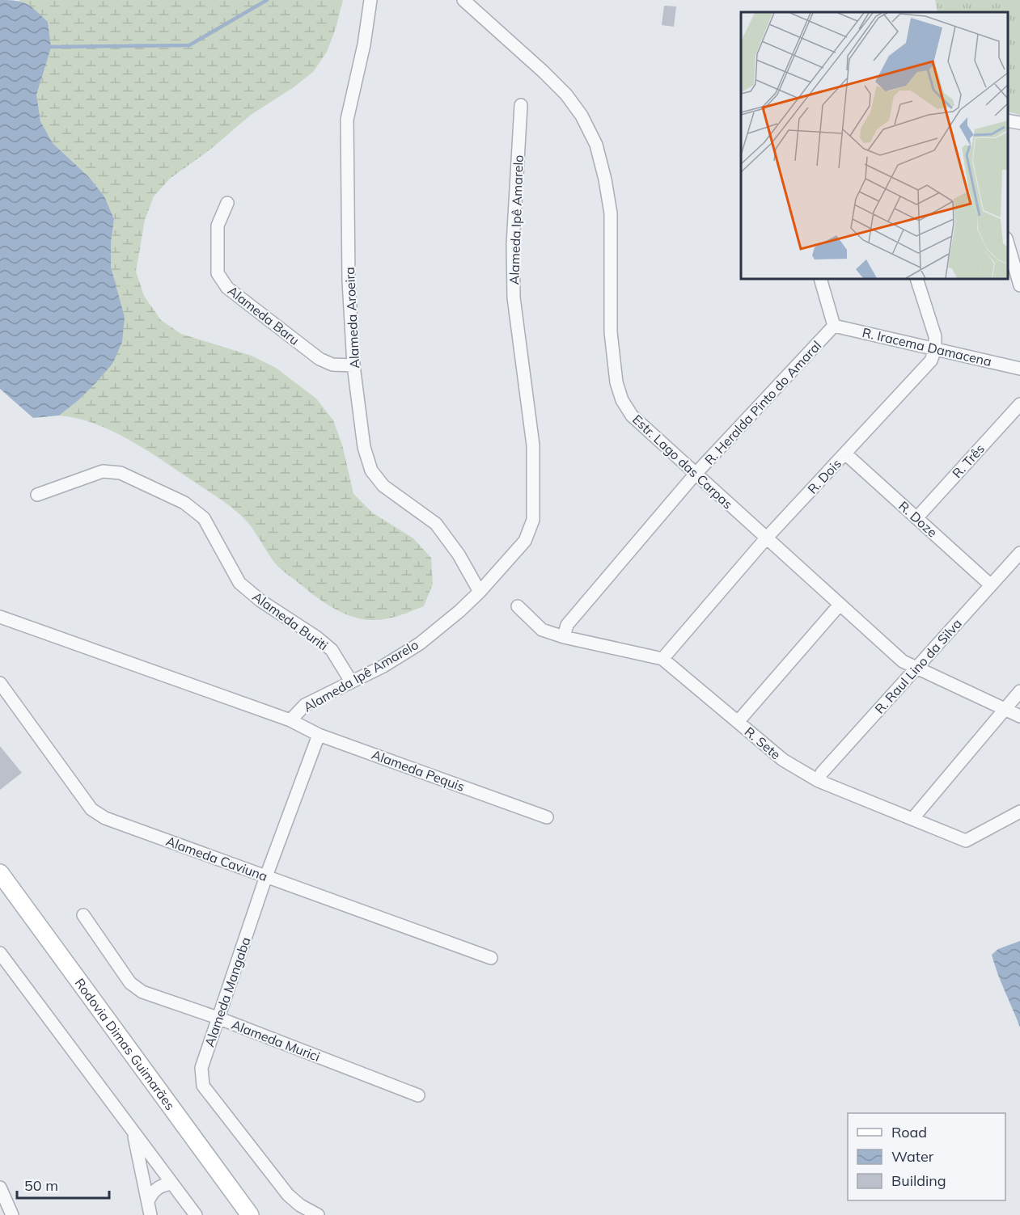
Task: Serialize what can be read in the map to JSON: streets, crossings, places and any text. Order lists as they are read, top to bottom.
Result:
{
  "streets": {
    "main road": ["Rodovia Dimas Guimarães"],
    "street": [
      "Alameda Ipê Amarelo",
      "Alameda Baru",
      "Alameda Aroeira",
      "R. Iracema Damacena",
      "R. Heralda Pinto do Amaral",
      "R. Três",
      "Estr. Lago das Carpas",
      "R. Dois",
      "R. Doze",
      "Alameda Buriti",
      "R. Raul Lino da Silva",
      "R. Sete",
      "Alameda Pequis",
      "Alameda Caviuna",
      "Alameda Mangaba",
      "Alameda Murici"
    ]
  },
  "crossings": [
    ["Alameda Ipê Amarelo", "Alameda Aroeira"],
    ["Alameda Ipê Amarelo", "Alameda Buriti"],
    ["Alameda Ipê Amarelo", "Alameda Pequis"],
    ["Alameda Baru", "Alameda Aroeira"],
    ["R. Iracema Damacena", "R. Heralda Pinto do Amaral"],
    ["R. Iracema Damacena", "R. Dois"],
    ["R. Heralda Pinto do Amaral", "Estr. Lago das Carpas"],
    ["R. Heralda Pinto do Amaral", "R. Sete"],
    ["R. Três", "R. Doze"],
    ["Estr. Lago das Carpas", "R. Dois"],
    ["Estr. Lago das Carpas", "R. Raul Lino da Silva"],
    ["R. Dois", "R. Doze"],
    ["R. Dois", "R. Sete"],
    ["R. Doze", "R. Raul Lino da Silva"],
    ["R. Raul Lino da Silva", "R. Sete"],
    ["Alameda Pequis", "Alameda Mangaba"],
    ["Alameda Caviuna", "Alameda Mangaba"],
    ["Alameda Mangaba", "Alameda Murici"]
  ],
  "legend": ["Road", "Water", "Building"],
  "scale_bar": "50 m"
}
